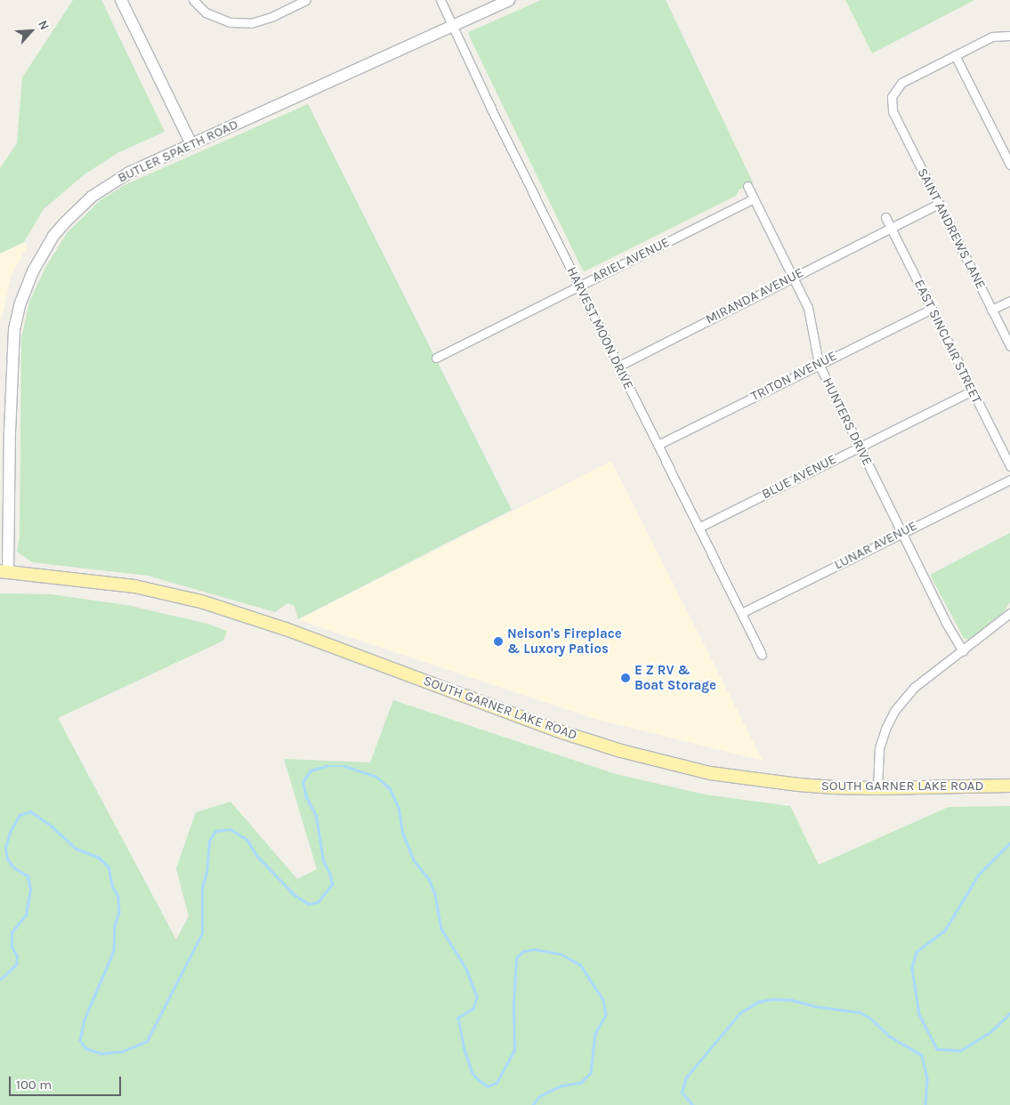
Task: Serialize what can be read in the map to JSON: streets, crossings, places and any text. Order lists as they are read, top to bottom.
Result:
{
  "streets": {
    "main road": ["BUTLER SPAETH ROAD", "SOUTH GARNER LAKE ROAD"],
    "street": [
      "SAINT ANDREWS LANE",
      "ARIEL AVENUE",
      "MIRANDA AVENUE",
      "HARVEST MOON DRIVE",
      "EAST SINCLAIR STREET",
      "TRITON AVENUE",
      "HUNTERS DRIVE",
      "BLUE AVENUE",
      "LUNAR AVENUE"
    ]
  },
  "crossings": [
    ["BUTLER SPAETH ROAD", "HARVEST MOON DRIVE"],
    ["BUTLER SPAETH ROAD", "SOUTH GARNER LAKE ROAD"],
    ["SAINT ANDREWS LANE", "MIRANDA AVENUE"],
    ["ARIEL AVENUE", "HARVEST MOON DRIVE"],
    ["ARIEL AVENUE", "HUNTERS DRIVE"],
    ["MIRANDA AVENUE", "HARVEST MOON DRIVE"],
    ["MIRANDA AVENUE", "EAST SINCLAIR STREET"],
    ["MIRANDA AVENUE", "HUNTERS DRIVE"],
    ["HARVEST MOON DRIVE", "TRITON AVENUE"],
    ["HARVEST MOON DRIVE", "BLUE AVENUE"],
    ["HARVEST MOON DRIVE", "LUNAR AVENUE"],
    ["EAST SINCLAIR STREET", "TRITON AVENUE"],
    ["EAST SINCLAIR STREET", "BLUE AVENUE"],
    ["TRITON AVENUE", "HUNTERS DRIVE"],
    ["HUNTERS DRIVE", "BLUE AVENUE"],
    ["HUNTERS DRIVE", "LUNAR AVENUE"]
  ],
  "places": ["Nelson's Fireplace & Luxory Patios", "E Z RV & Boat Storage"],
  "scale_bar": "100 m",
  "north": "top right"
}
